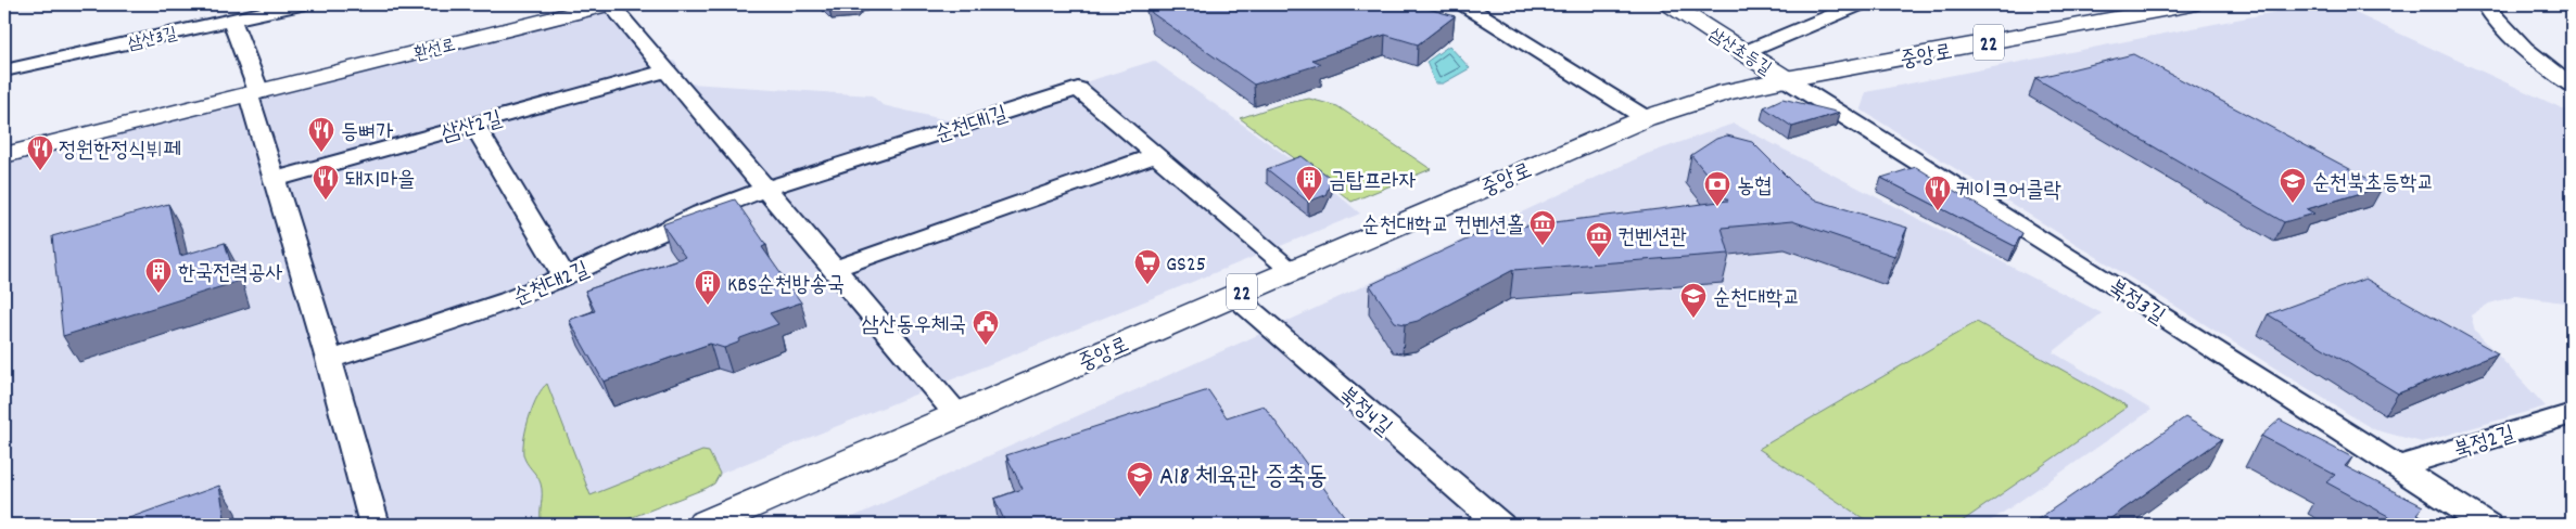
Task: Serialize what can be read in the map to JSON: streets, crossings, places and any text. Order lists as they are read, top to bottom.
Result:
{
  "streets": {
    "main road": [
      "22",
      "환선로",
      "삼산초등길",
      "중앙로"
    ],
    "street": [
      "삼산3길",
      "순천대1길",
      "삼산2길",
      "순천대2길",
      "북정3길",
      "북정4길",
      "북정2길"
    ]
  },
  "crossings": [
    ["삼산초등길", "중앙로"],
    ["삼산초등길", "북정3길"],
    ["중앙로", "순천대1길"],
    ["중앙로", "북정3길"],
    ["중앙로", "북정4길"],
    ["순천대1길", "순천대2길"],
    ["북정3길", "북정2길"]
  ],
  "places": {
    "restaurant": [
      "등뼈가",
      "정원한정식뷔페",
      "돼지마을",
      "케이크어클락"
    ],
    "building": ["금탑프라자", "한국전력공사", "KBS순천방송국"],
    "school or university": ["순천북초등학교", "순천대학교", "A18 체육관 증축동"],
    "bank": ["농협"],
    "museum": ["순천대학교 컨벤션홀", "컨벤션관"],
    "supermarket": ["GS25"],
    "public building": ["삼산동우체국"]
  }
}
